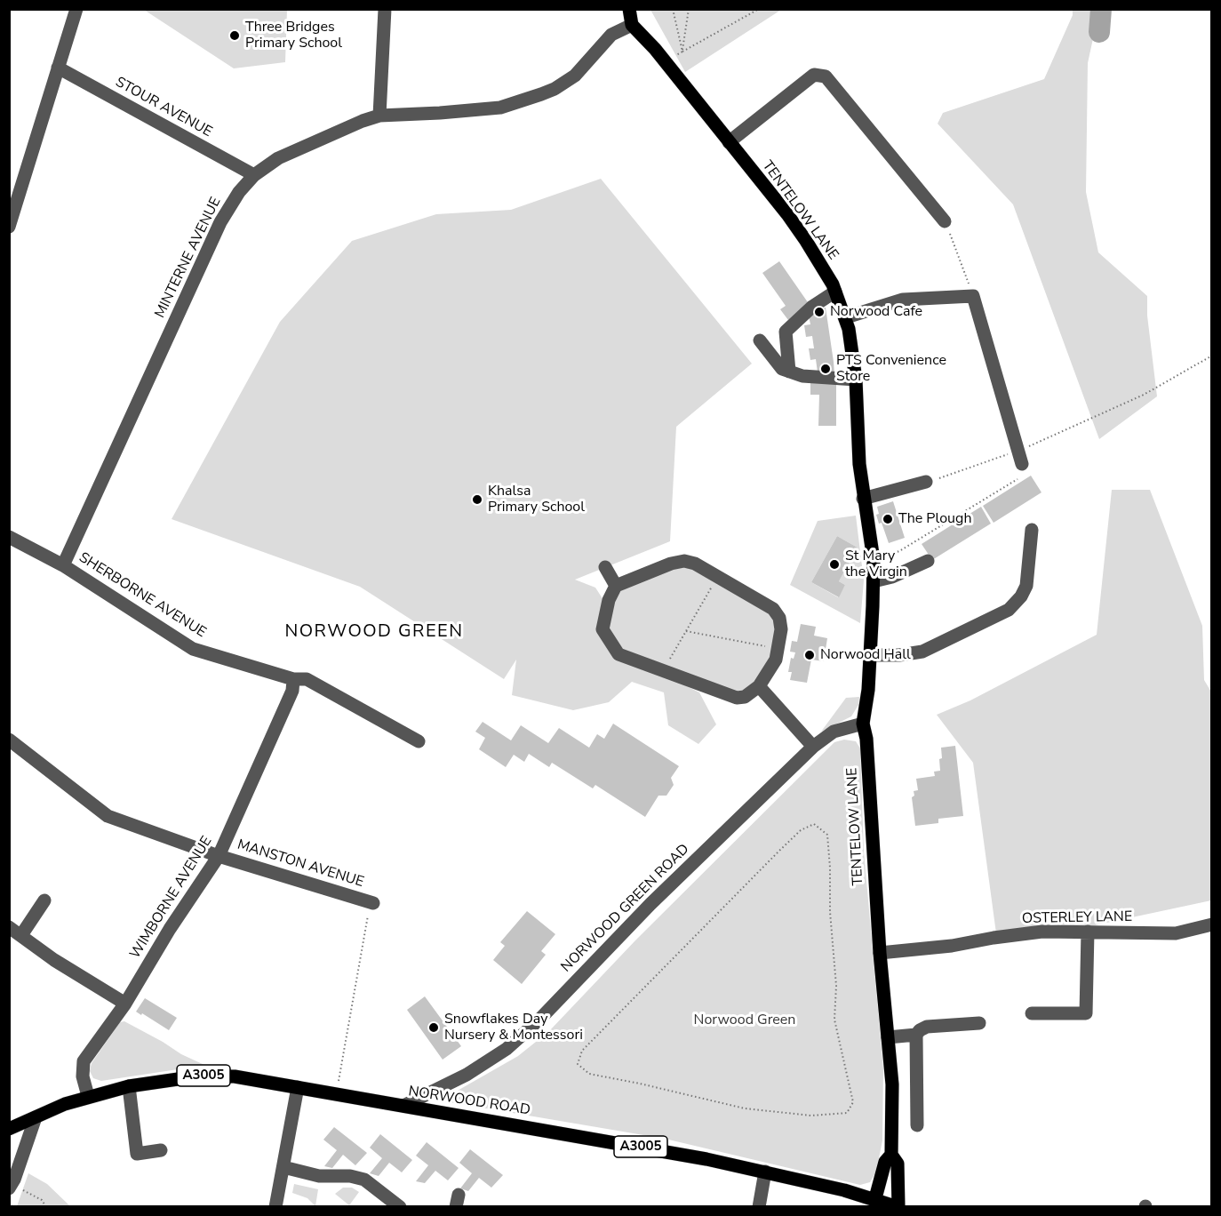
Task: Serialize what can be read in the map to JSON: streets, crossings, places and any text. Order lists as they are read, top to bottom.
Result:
{
  "streets": {
    "main road": ["TENTELOW LANE", "A3005", "NORWOOD ROAD"],
    "street": [
      "STOUR AVENUE",
      "MINTERNE AVENUE",
      "SHERBORNE AVENUE",
      "MANSTON AVENUE",
      "WIMBORNE AVENUE",
      "NORWOOD GREEN ROAD",
      "OSTERLEY LANE"
    ]
  },
  "crossings": [
    ["STOUR AVENUE", "MINTERNE AVENUE"],
    ["TENTELOW LANE", "MINTERNE AVENUE"],
    ["TENTELOW LANE", "NORWOOD GREEN ROAD"],
    ["TENTELOW LANE", "OSTERLEY LANE"],
    ["TENTELOW LANE", "NORWOOD ROAD"],
    ["MINTERNE AVENUE", "SHERBORNE AVENUE"],
    ["SHERBORNE AVENUE", "WIMBORNE AVENUE"],
    ["MANSTON AVENUE", "WIMBORNE AVENUE"],
    ["WIMBORNE AVENUE", "NORWOOD ROAD"],
    ["NORWOOD GREEN ROAD", "NORWOOD ROAD"]
  ],
  "districts": ["NORWOOD GREEN"],
  "parks": ["Norwood Green"],
  "places": [
    "Three Bridges Primary School",
    "Norwood Cafe",
    "PTS Convenience Store",
    "Khalsa Primary School",
    "The Plough",
    "St Mary the Virgin",
    "Norwood Hall",
    "Snowflakes Day Nursery & Montessori"
  ]
}
